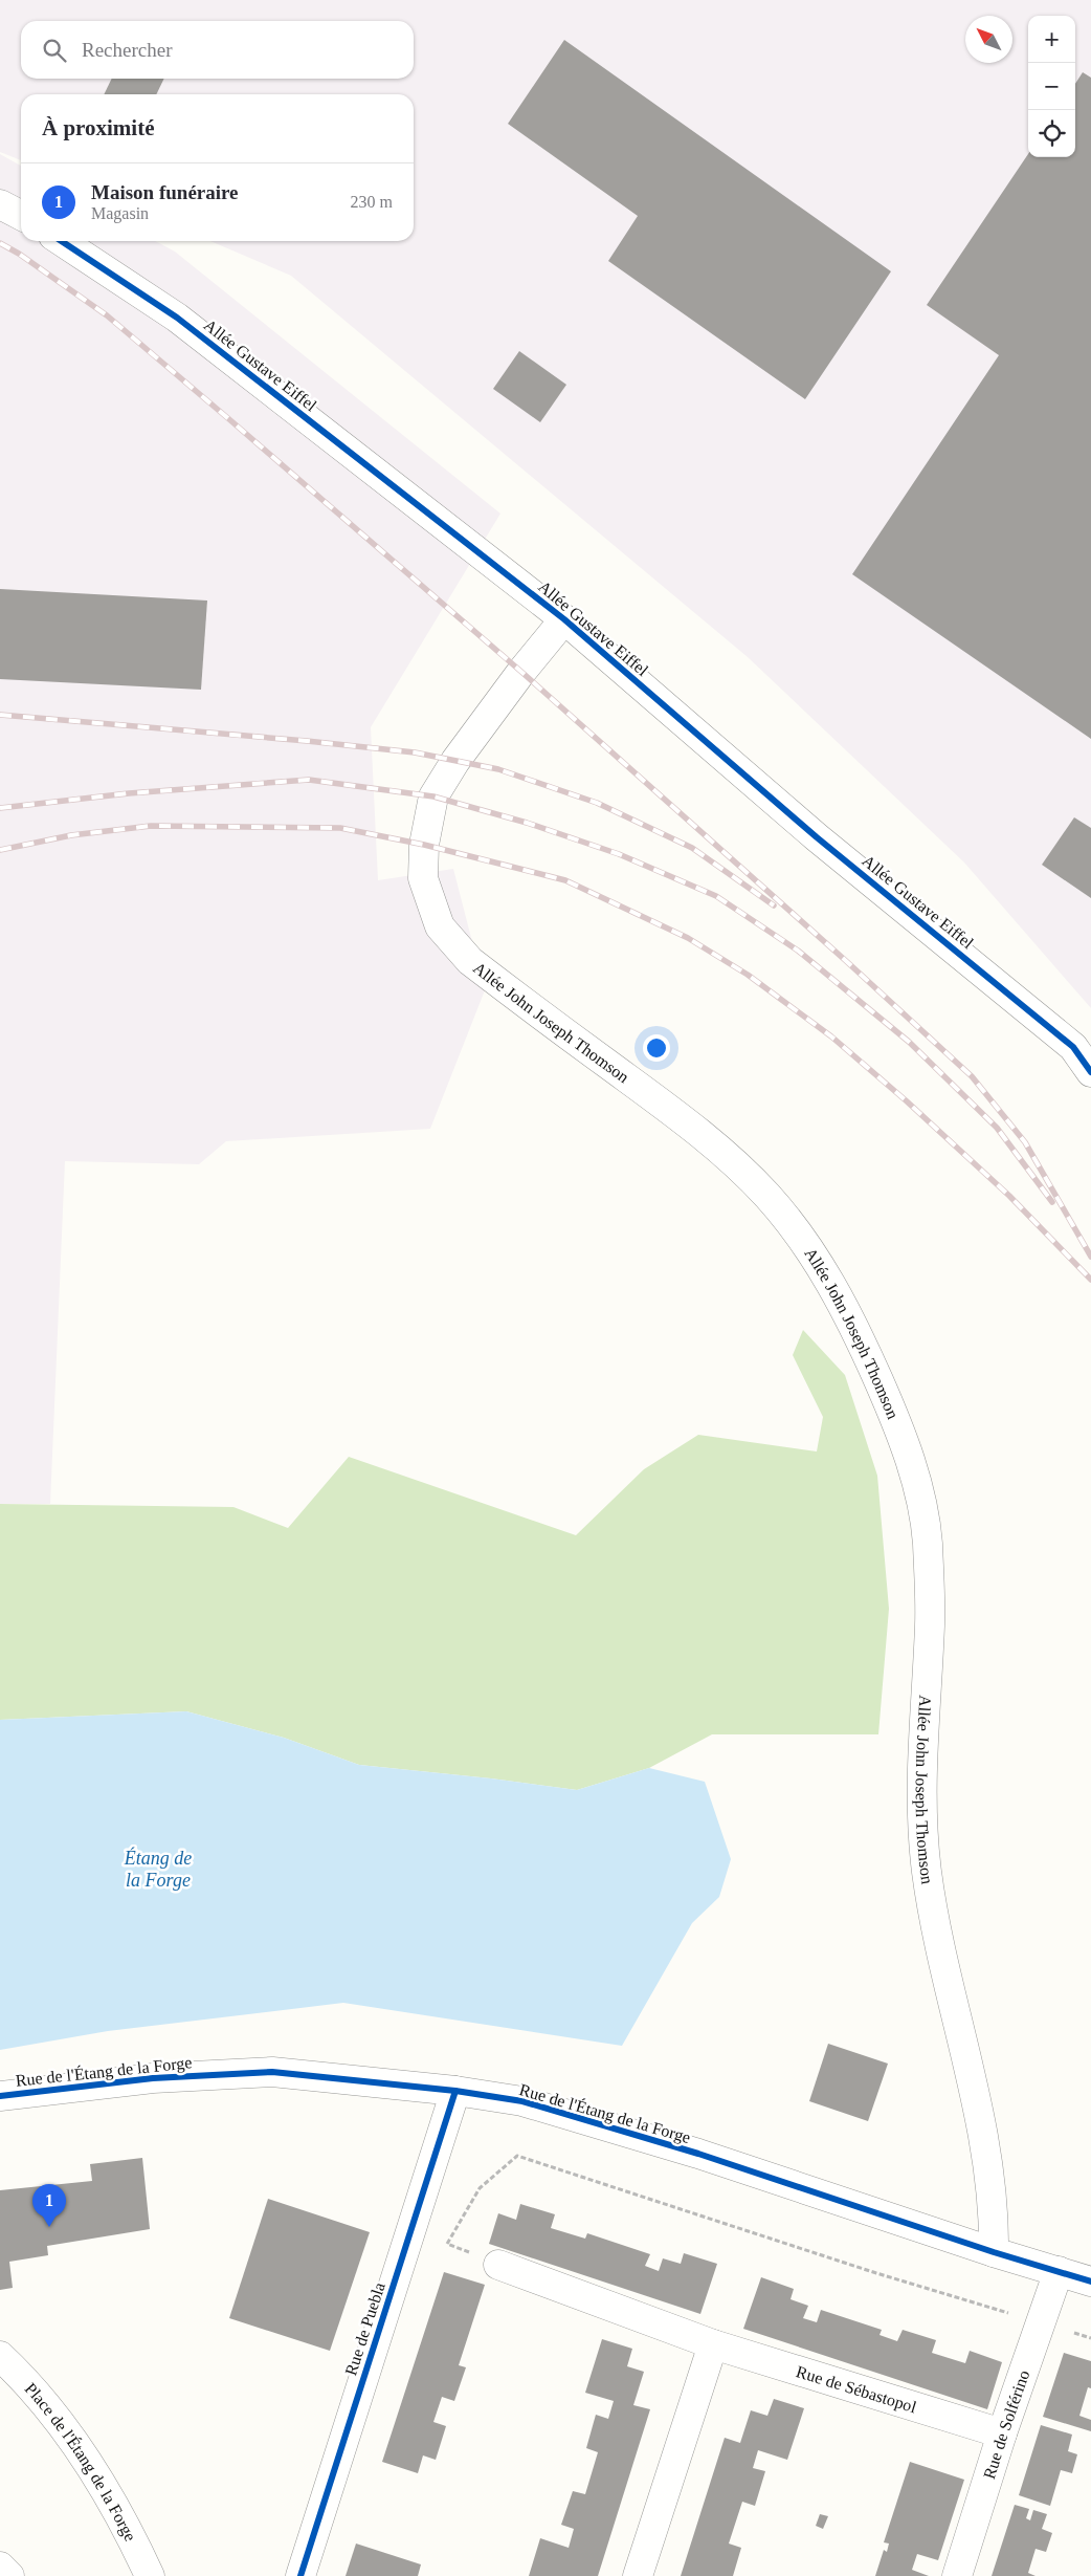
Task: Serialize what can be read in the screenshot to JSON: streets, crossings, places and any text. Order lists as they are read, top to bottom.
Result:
{
  "streets": {
    "street": [
      "Allée Gustave Eiffel",
      "Allée John Joseph Thomson",
      "Rue de l'Étang de la Forge",
      "Rue de Puebla",
      "Rue de Sébastopol",
      "Rue de Solférino",
      "Place de l'Étang de la Forge"
    ]
  },
  "crossings": [
    ["Allée Gustave Eiffel", "Allée John Joseph Thomson"],
    ["Allée John Joseph Thomson", "Rue de l'Étang de la Forge"],
    ["Rue de l'Étang de la Forge", "Rue de Puebla"],
    ["Rue de l'Étang de la Forge", "Rue de Solférino"],
    ["Rue de Sébastopol", "Rue de Solférino"]
  ],
  "water": ["Étang de la Forge"],
  "north": "top left",
  "page": {
    "map_buttons": ["+", "−"],
    "search": "Rechercher",
    "heading": "À proximité",
    "list": [
      {
        "mark": "1",
        "name": "Maison funéraire",
        "note": "Magasin",
        "value": "230 m"
      }
    ],
    "pins": "1"
  }
}
